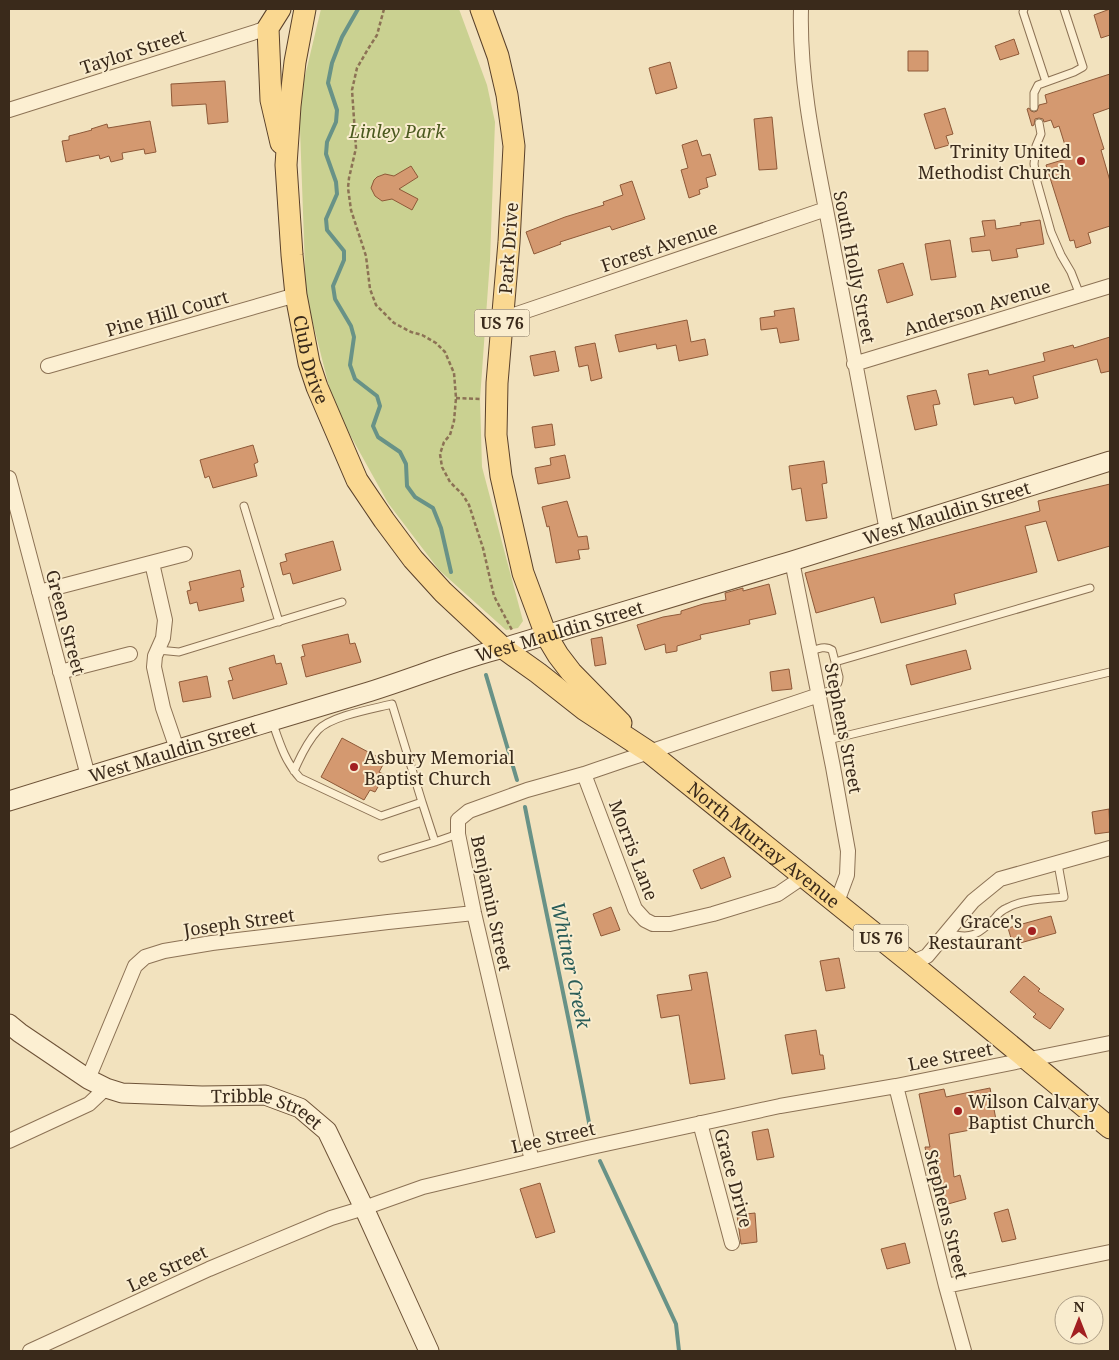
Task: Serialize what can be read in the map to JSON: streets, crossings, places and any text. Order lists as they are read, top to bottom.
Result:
{
  "streets": {
    "main road": [
      "Park Drive",
      "US 76",
      "Club Drive",
      "North Murray Avenue"
    ],
    "street": [
      "Taylor Street",
      "Forest Avenue",
      "South Holly Street",
      "Anderson Avenue",
      "Pine Hill Court",
      "West Mauldin Street",
      "Green Street",
      "Stephens Street",
      "Morris Lane",
      "Benjamin Street",
      "Joseph Street",
      "Lee Street",
      "Tribble Street",
      "Grace Drive"
    ]
  },
  "crossings": [
    ["Forest Avenue", "Park Drive"],
    ["Forest Avenue", "South Holly Street"],
    ["Park Drive", "West Mauldin Street"],
    ["Park Drive", "North Murray Avenue"],
    ["South Holly Street", "Anderson Avenue"],
    ["South Holly Street", "West Mauldin Street"],
    ["Pine Hill Court", "Club Drive"],
    ["Club Drive", "West Mauldin Street"],
    ["Club Drive", "North Murray Avenue"],
    ["West Mauldin Street", "Green Street"],
    ["West Mauldin Street", "Stephens Street"],
    ["West Mauldin Street", "North Murray Avenue"],
    ["Stephens Street", "North Murray Avenue"],
    ["Stephens Street", "Benjamin Street"],
    ["Stephens Street", "Lee Street"],
    ["North Murray Avenue", "Morris Lane"],
    ["North Murray Avenue", "Benjamin Street"],
    ["North Murray Avenue", "Lee Street"],
    ["Morris Lane", "Benjamin Street"],
    ["Benjamin Street", "Joseph Street"],
    ["Benjamin Street", "Lee Street"],
    ["Joseph Street", "Tribble Street"],
    ["Lee Street", "Tribble Street"],
    ["Lee Street", "Grace Drive"]
  ],
  "water": ["Whitner Creek"],
  "parks": ["Linley Park"],
  "places": [
    "Trinity United Methodist Church",
    "Asbury Memorial Baptist Church",
    "Grace's Restaurant",
    "Wilson Calvary Baptist Church"
  ],
  "north": "top"
}
